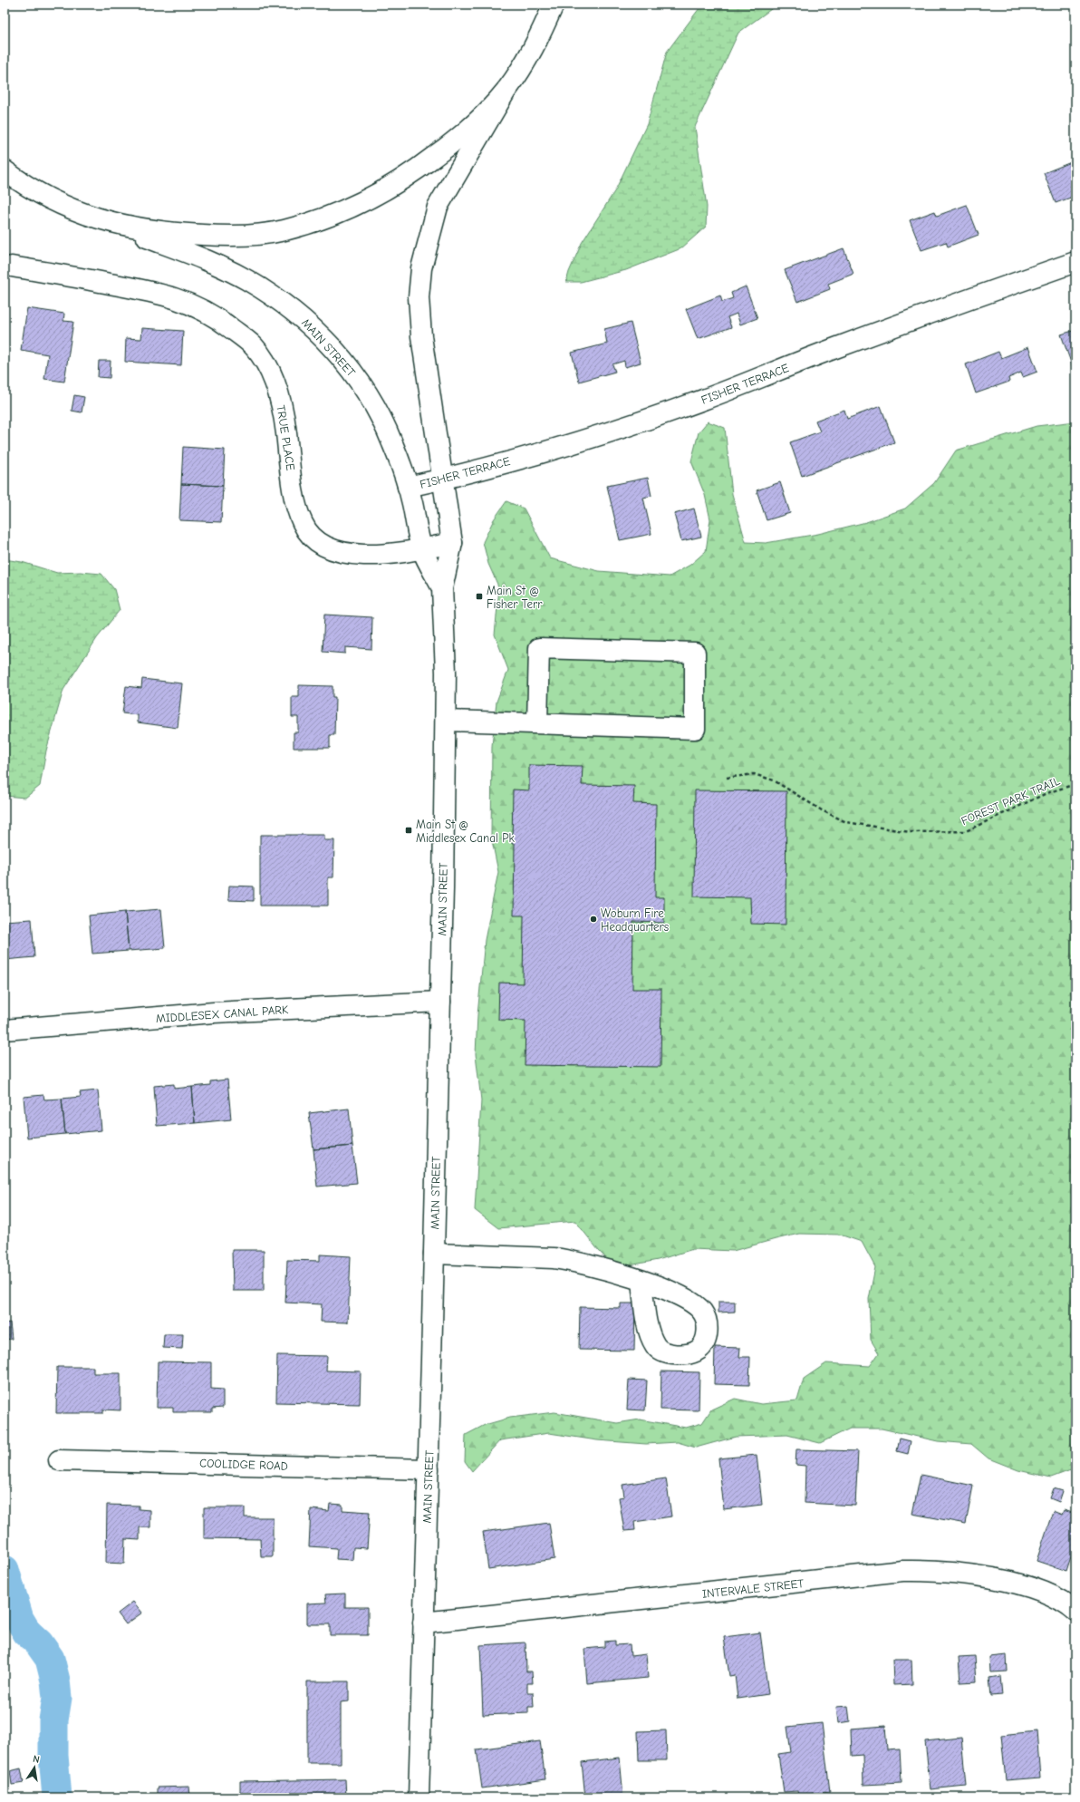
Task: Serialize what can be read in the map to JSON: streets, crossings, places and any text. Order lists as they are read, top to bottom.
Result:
{
  "streets": {
    "main road": [
      "MAIN STREET",
      "FISHER TERRACE",
      "TRUE PLACE",
      "MIDDLESEX CANAL PARK",
      "COOLIDGE ROAD",
      "INTERVALE STREET"
    ],
    "path": ["FOREST PARK TRAIL"]
  },
  "crossings": [
    ["MAIN STREET", "FISHER TERRACE"],
    ["MAIN STREET", "TRUE PLACE"],
    ["MAIN STREET", "MIDDLESEX CANAL PARK"],
    ["MAIN STREET", "COOLIDGE ROAD"],
    ["MAIN STREET", "INTERVALE STREET"]
  ],
  "places": {
    "transit": ["Main St @ Fisher Terr", "Main St @ Middlesex Canal Pk"],
    "other": ["Woburn Fire Headquarters"]
  },
  "north": "top"
}
